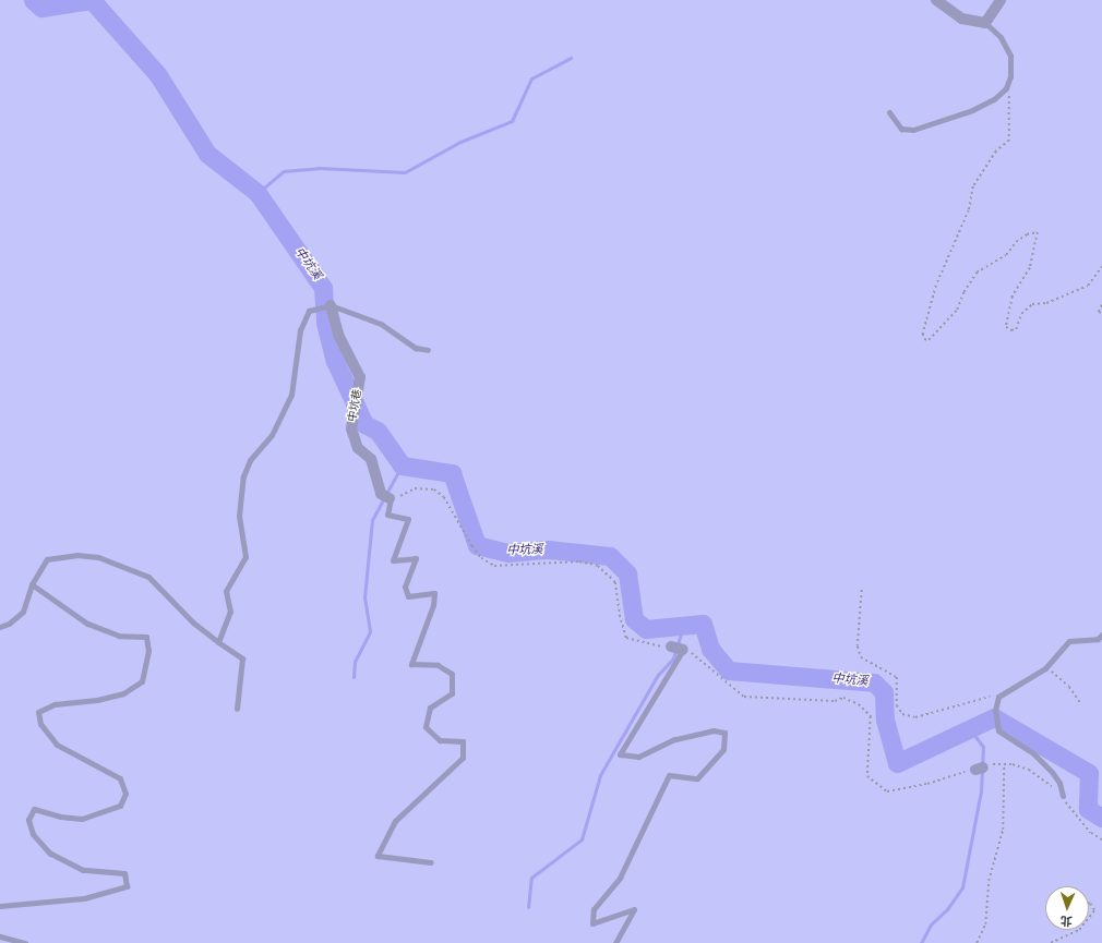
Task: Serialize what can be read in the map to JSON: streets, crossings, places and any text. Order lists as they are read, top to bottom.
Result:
{
  "streets": {
    "street": ["中坑巷"]
  },
  "water": ["中坑溪"],
  "north": "bottom"
}
